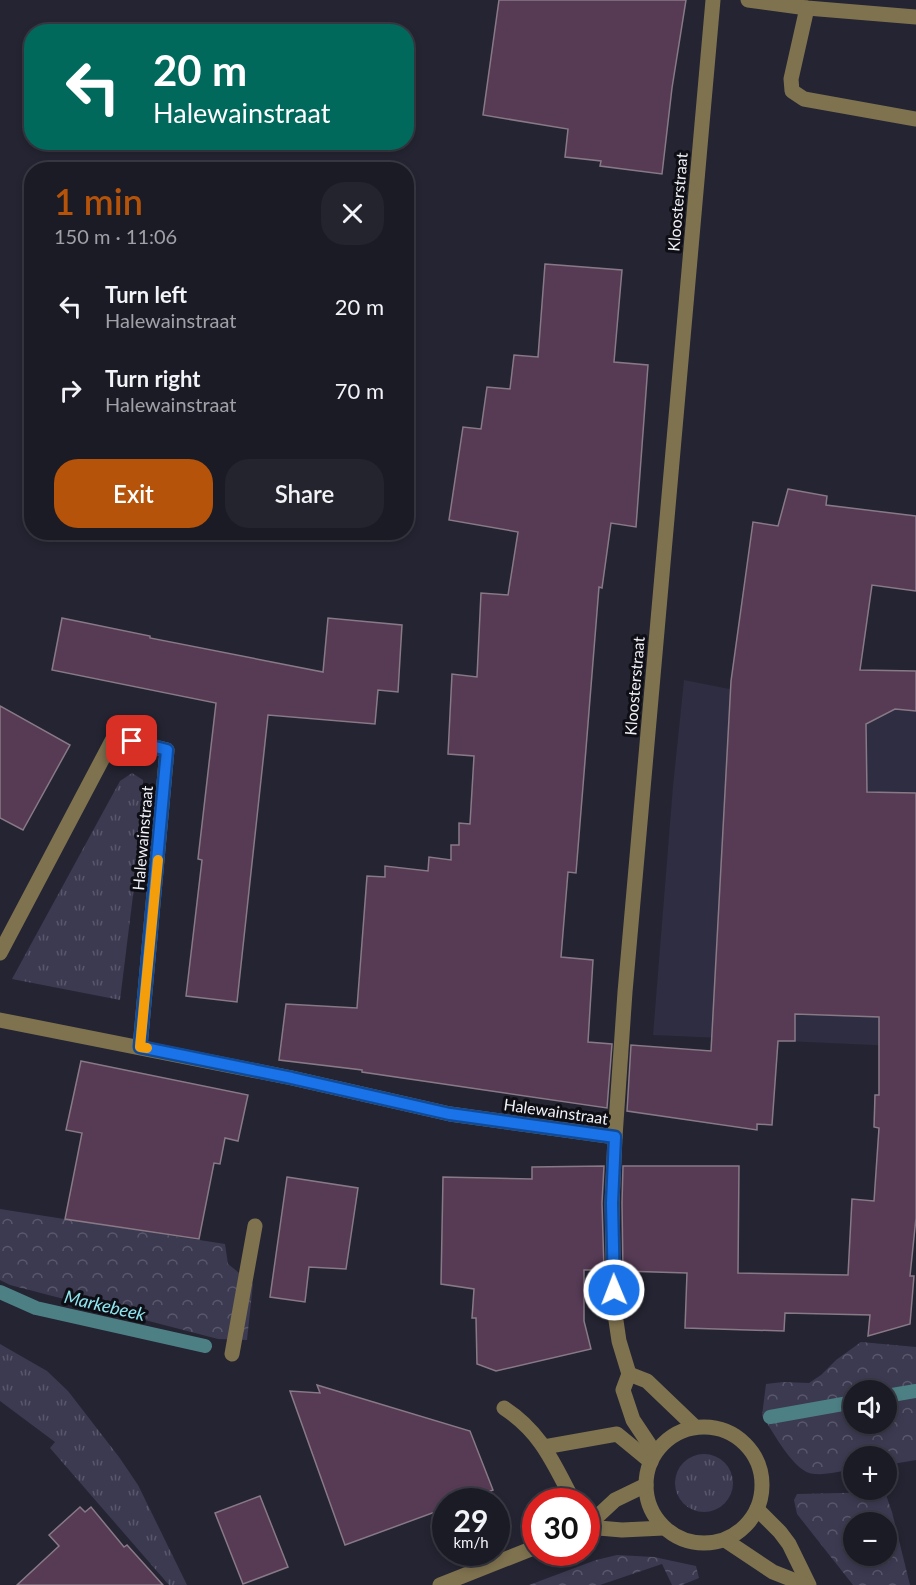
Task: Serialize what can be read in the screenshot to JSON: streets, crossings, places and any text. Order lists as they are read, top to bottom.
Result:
{
  "streets": {
    "street": ["Kloosterstraat", "Halewainstraat"]
  },
  "crossings": [
    ["Kloosterstraat", "Halewainstraat"]
  ],
  "water": ["Markebeek"],
  "page": {
    "turn": ["20 m", "Halewainstraat"],
    "heading": ["1 min", "150 m · 11:06"],
    "list": [
      {
        "name": "Turn left",
        "note": "Halewainstraat",
        "value": "20 m"
      },
      {
        "name": "Turn right",
        "note": "Halewainstraat",
        "value": "70 m"
      }
    ],
    "buttons": ["Exit", "Share"],
    "map_buttons": ["+", "−"],
    "speed": "29 km/h",
    "limit": "30"
  }
}
